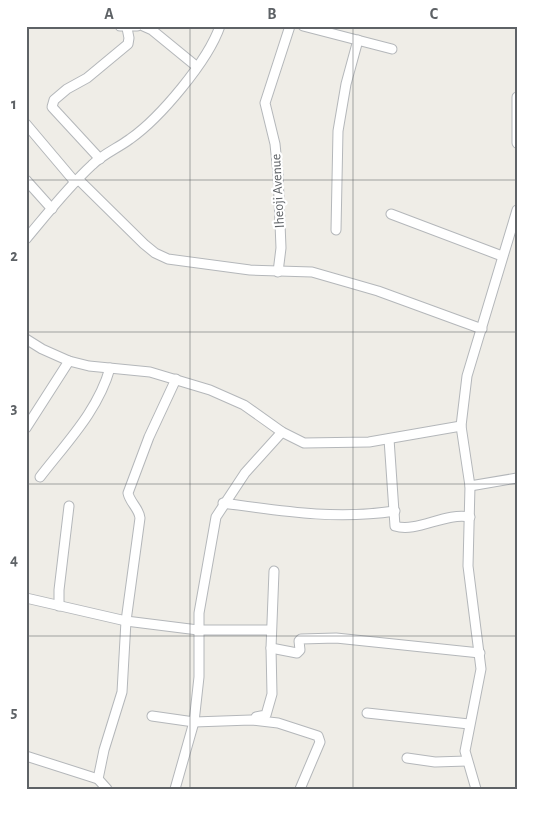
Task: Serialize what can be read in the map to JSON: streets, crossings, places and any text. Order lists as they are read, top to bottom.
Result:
{
  "streets": {
    "street": ["Iheoji Avenue"]
  },
  "grid": {
    "columns": ["A", "B", "C"],
    "rows": [
      "1",
      "2",
      "3",
      "4",
      "5"
    ]
  }
}
